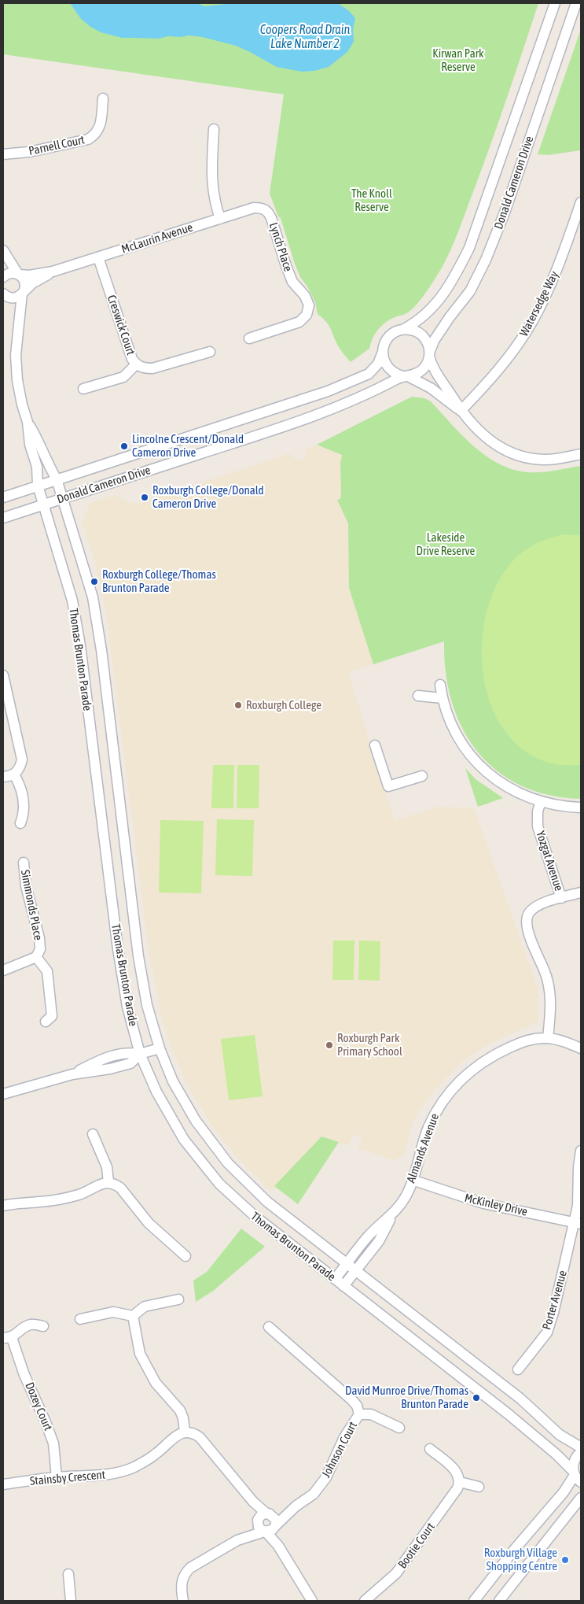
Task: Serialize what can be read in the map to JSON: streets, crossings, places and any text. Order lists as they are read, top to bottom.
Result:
{
  "streets": {
    "street": [
      "Parnell Court",
      "Donald Cameron Drive",
      "McLaurin Avenue",
      "Lynch Place",
      "Watersedge Way",
      "Creswick Court",
      "Thomas Brunton Parade",
      "Yozgat Avenue",
      "Simmonds Place",
      "Almands Avenue",
      "McKinley Drive",
      "Porter Avenue",
      "Dozey Court",
      "Johnson Court",
      "Stainsby Crescent",
      "Bootie Court"
    ]
  },
  "crossings": [
    ["Donald Cameron Drive", "Thomas Brunton Parade"],
    ["McLaurin Avenue", "Lynch Place"],
    ["McLaurin Avenue", "Creswick Court"],
    ["Thomas Brunton Parade", "Almands Avenue"],
    ["Almands Avenue", "McKinley Drive"],
    ["McKinley Drive", "Porter Avenue"],
    ["Dozey Court", "Stainsby Crescent"]
  ],
  "water": ["Coopers Road Drain Lake Number 2"],
  "parks": ["Kirwan Park Reserve", "The Knoll Reserve", "Lakeside Drive Reserve"],
  "places": [
    "Lincolne Crescent/Donald Cameron Drive",
    "Roxburgh College/Donald Cameron Drive",
    "Roxburgh College/Thomas Brunton Parade",
    "Roxburgh College",
    "Roxburgh Park Primary School",
    "David Munroe Drive/Thomas Brunton Parade",
    "Roxburgh Village Shopping Centre"
  ]
}
